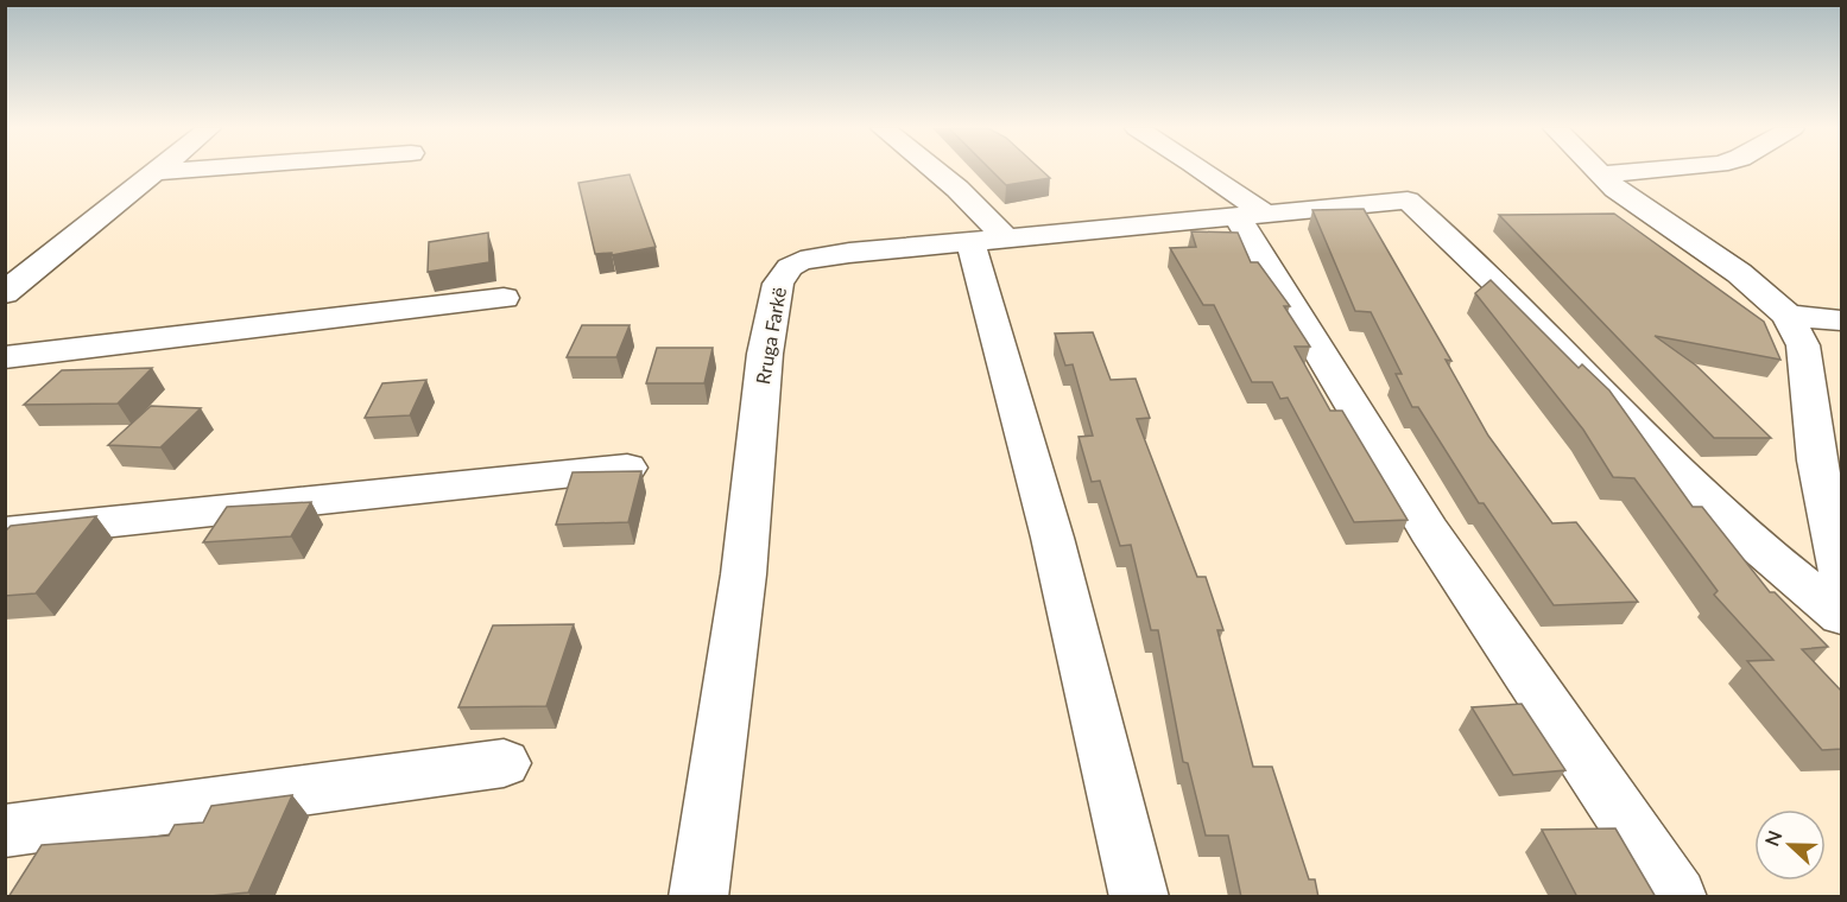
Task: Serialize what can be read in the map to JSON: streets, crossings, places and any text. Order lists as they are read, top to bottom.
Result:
{
  "streets": {
    "street": ["Rruga Farkë"]
  },
  "north": "left"
}
